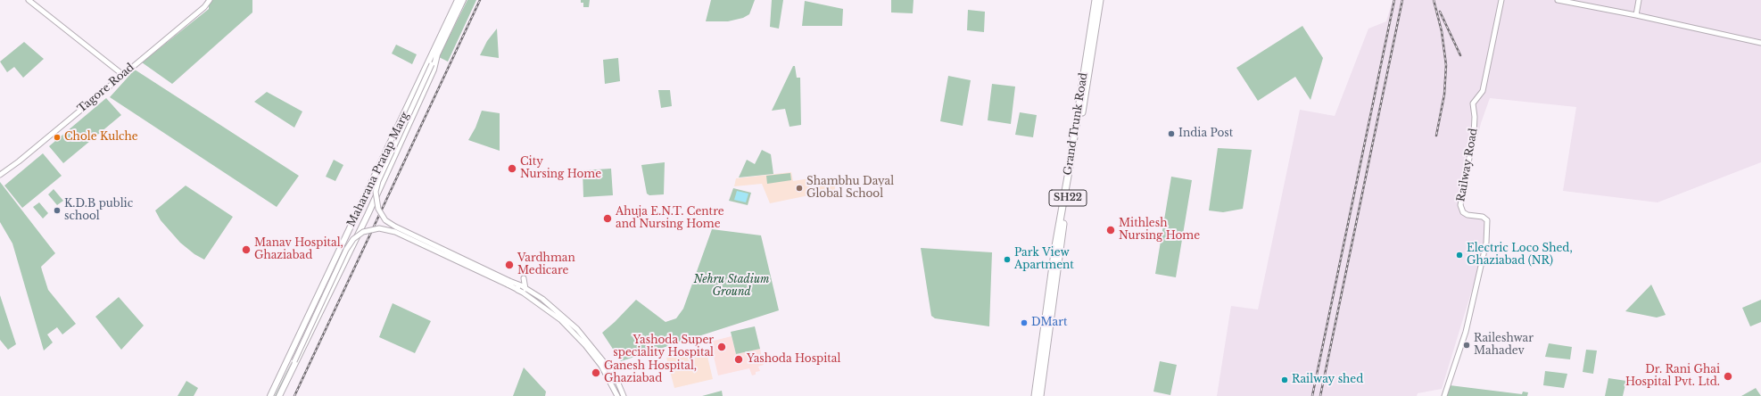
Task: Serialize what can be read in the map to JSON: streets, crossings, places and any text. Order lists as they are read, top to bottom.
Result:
{
  "streets": {
    "highway": ["Grand Trunk Road", "SH22"],
    "main road": ["Maharana Pratap Marg"],
    "street": ["Tagore Road", "Railway Road"]
  },
  "parks": ["Nehru Stadium Ground"],
  "places": [
    "India Post",
    "Chole Kulche",
    "City Nursing Home",
    "Shambhu Dayal Global School",
    "K.D.B public school",
    "Ahuja E.N.T. Centre and Nursing Home",
    "Mithlesh Nursing Home",
    "Manav Hospital, Ghaziabad",
    "Electric Loco Shed, Ghaziabad (NR)",
    "Park View Apartment",
    "Vardhman Medicare",
    "DMart",
    "Raileshwar Mahadev",
    "Yashoda Super speciality Hospital",
    "Yashoda Hospital",
    "Ganesh Hospital, Ghaziabad",
    "Dr. Rani Ghai Hospital Pvt. Ltd.",
    "Railway shed"
  ]
}
